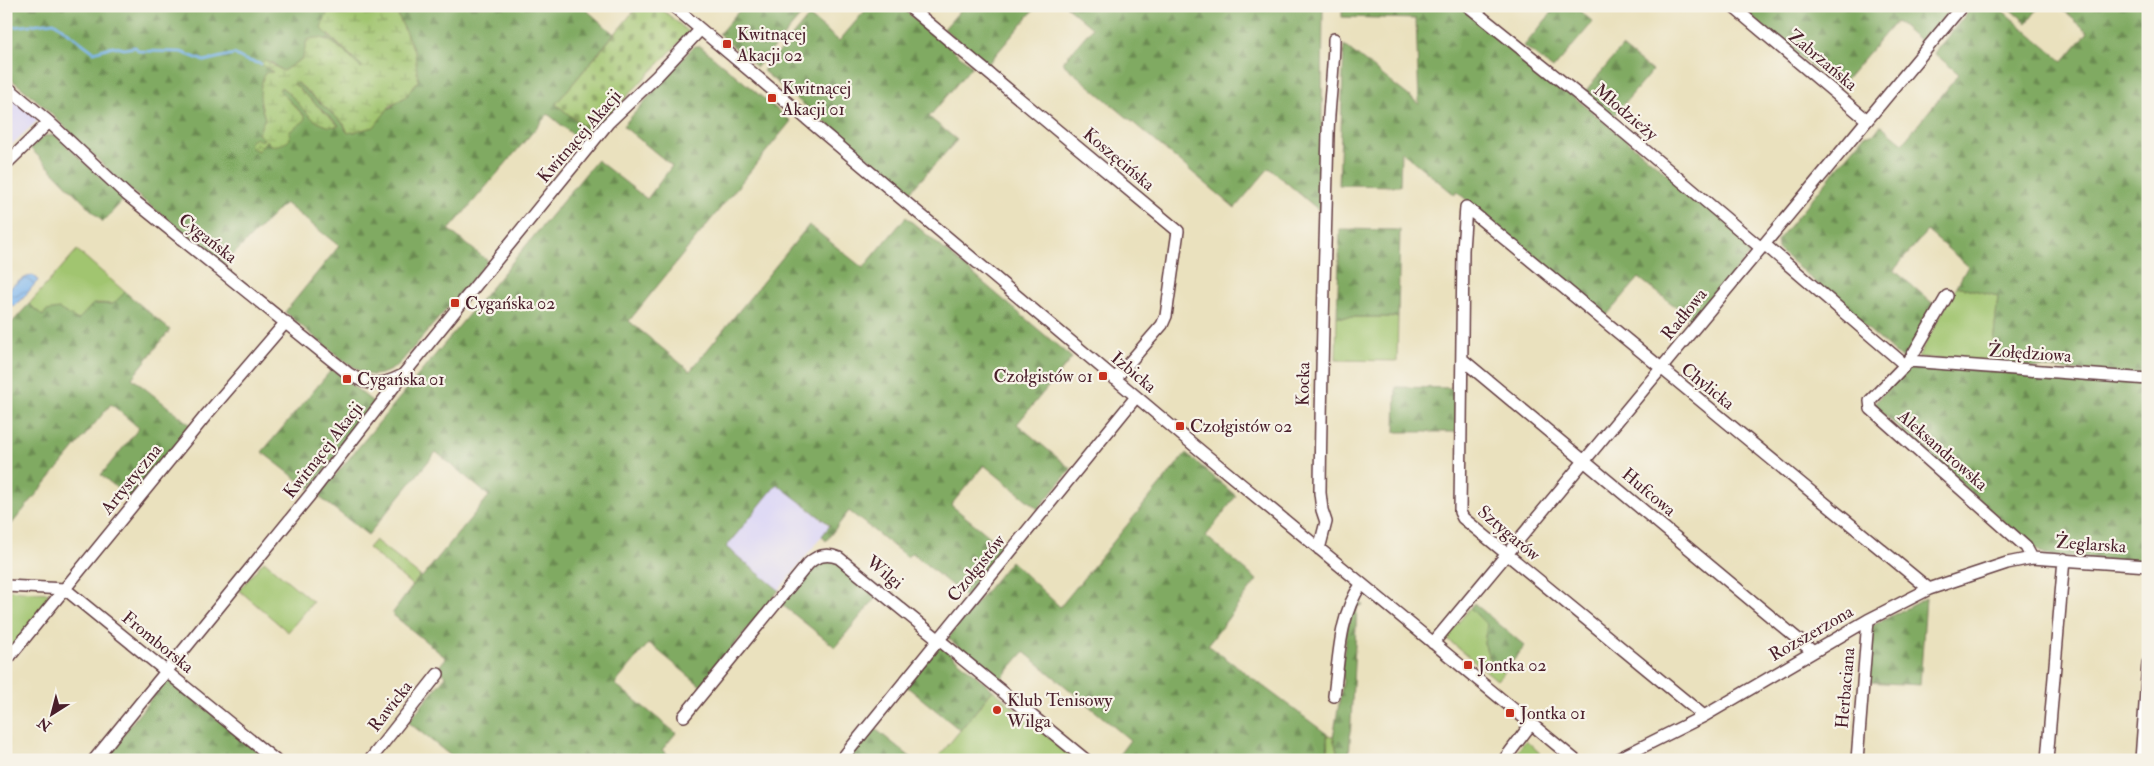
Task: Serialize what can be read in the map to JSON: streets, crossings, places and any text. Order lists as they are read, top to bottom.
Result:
{
  "streets": {
    "street": [
      "Zabrzańska",
      "Młodzieży",
      "Kwitnącej Akacji",
      "Koszęcińska",
      "Cygańska",
      "Radłowa",
      "Żołędziowa",
      "Izbicka",
      "Kocka",
      "Chylicka",
      "Aleksandrowska",
      "Artystyczna",
      "Hufcowa",
      "Sztygarów",
      "Żeglarska",
      "Czołgistów",
      "Wilgi",
      "Rozszerzona",
      "Fromborska",
      "Herbaciana",
      "Rawicka"
    ]
  },
  "crossings": [
    ["Zabrzańska", "Radłowa"],
    ["Młodzieży", "Radłowa"],
    ["Młodzieży", "Żołędziowa"],
    ["Młodzieży", "Aleksandrowska"],
    ["Kwitnącej Akacji", "Cygańska"],
    ["Kwitnącej Akacji", "Izbicka"],
    ["Kwitnącej Akacji", "Fromborska"],
    ["Koszęcińska", "Izbicka"],
    ["Cygańska", "Artystyczna"],
    ["Radłowa", "Izbicka"],
    ["Radłowa", "Chylicka"],
    ["Radłowa", "Hufcowa"],
    ["Radłowa", "Sztygarów"],
    ["Żołędziowa", "Aleksandrowska"],
    ["Izbicka", "Kocka"],
    ["Izbicka", "Czołgistów"],
    ["Chylicka", "Sztygarów"],
    ["Chylicka", "Rozszerzona"],
    ["Aleksandrowska", "Żeglarska"],
    ["Aleksandrowska", "Rozszerzona"],
    ["Artystyczna", "Fromborska"],
    ["Hufcowa", "Sztygarów"],
    ["Hufcowa", "Rozszerzona"],
    ["Sztygarów", "Rozszerzona"],
    ["Żeglarska", "Rozszerzona"],
    ["Czołgistów", "Wilgi"],
    ["Rozszerzona", "Herbaciana"]
  ],
  "places": {
    "transit": [
      "Kwitnącej Akacji 02",
      "Kwitnącej Akacji 01",
      "Cygańska 02",
      "Czołgistów 01",
      "Cygańska 01",
      "Czołgistów 02",
      "Jontka 02",
      "Jontka 01"
    ],
    "other": ["Klub Tenisowy Wilga"]
  },
  "north": "bottom left"
}
